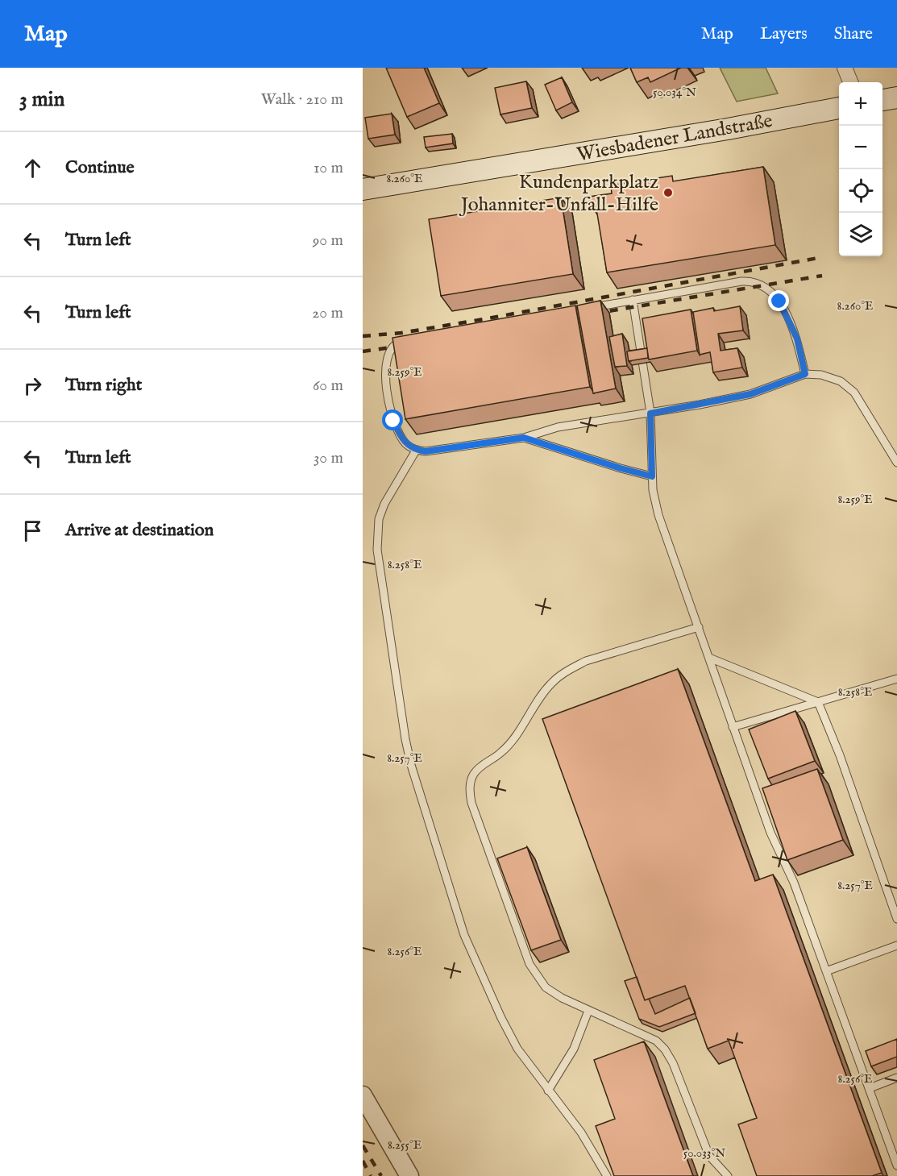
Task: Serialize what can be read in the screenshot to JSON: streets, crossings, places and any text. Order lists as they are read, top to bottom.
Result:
{
  "streets": {
    "main road": ["Wiesbadener Landstraße"]
  },
  "places": ["Kundenparkplatz Johanniter-Unfall-Hilfe"],
  "page": {
    "header": "Map",
    "nav": ["Map", "Layers", "Share"],
    "heading": ["3 min", "Walk · 210 m"],
    "map_buttons": ["+", "−"],
    "list": [
      ["Continue", "10 m"],
      ["Turn left", "90 m"],
      ["Turn left", "20 m"],
      ["Turn right", "60 m"],
      ["Turn left", "30 m"],
      "Arrive at destination"
    ]
  },
  "coordinates": [
    "50.034°N",
    "8.260°E",
    "8.259°E",
    "8.258°E",
    "8.257°E",
    "8.256°E",
    "8.255°E",
    "50.033°N"
  ]
}
